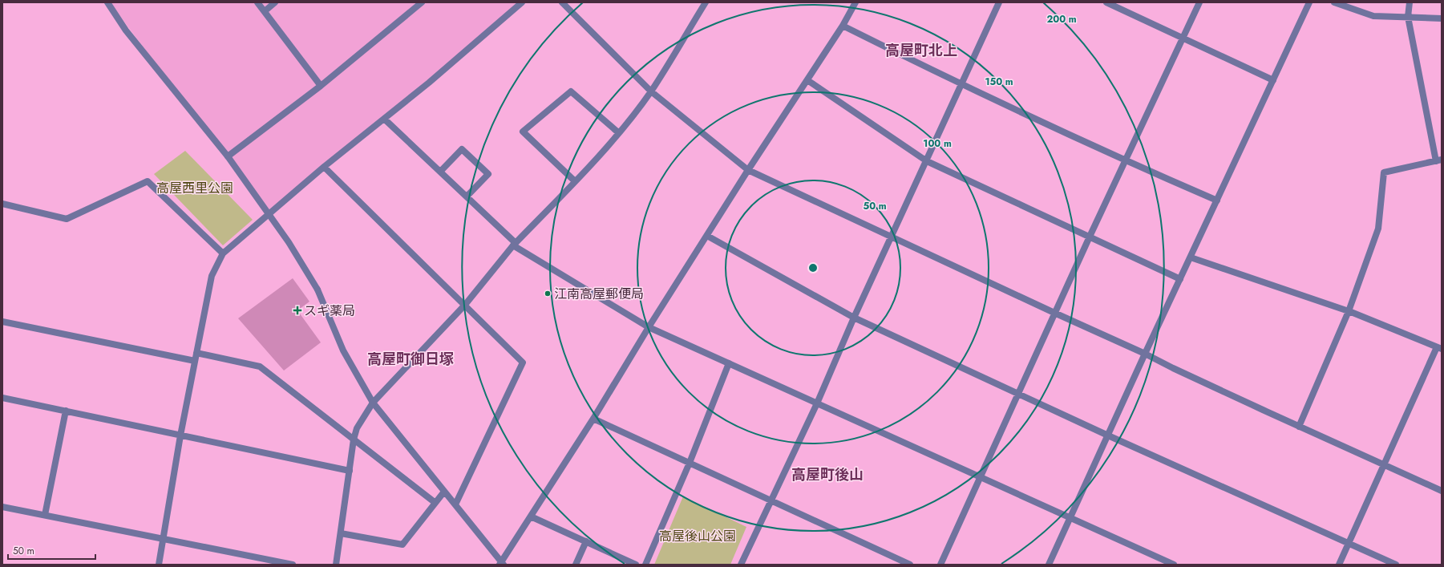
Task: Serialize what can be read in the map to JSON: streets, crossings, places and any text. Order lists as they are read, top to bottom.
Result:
{
  "districts": ["高屋町北上", "高屋町御日塚", "高屋町後山"],
  "parks": ["高屋西里公園", "高屋後山公園"],
  "places": {
    "other": ["江南高屋郵便局"],
    "health": ["スギ薬局"]
  },
  "scale_bar": "50 m",
  "rings": [
    "200 m",
    "150 m",
    "100 m",
    "50 m"
  ]
}
